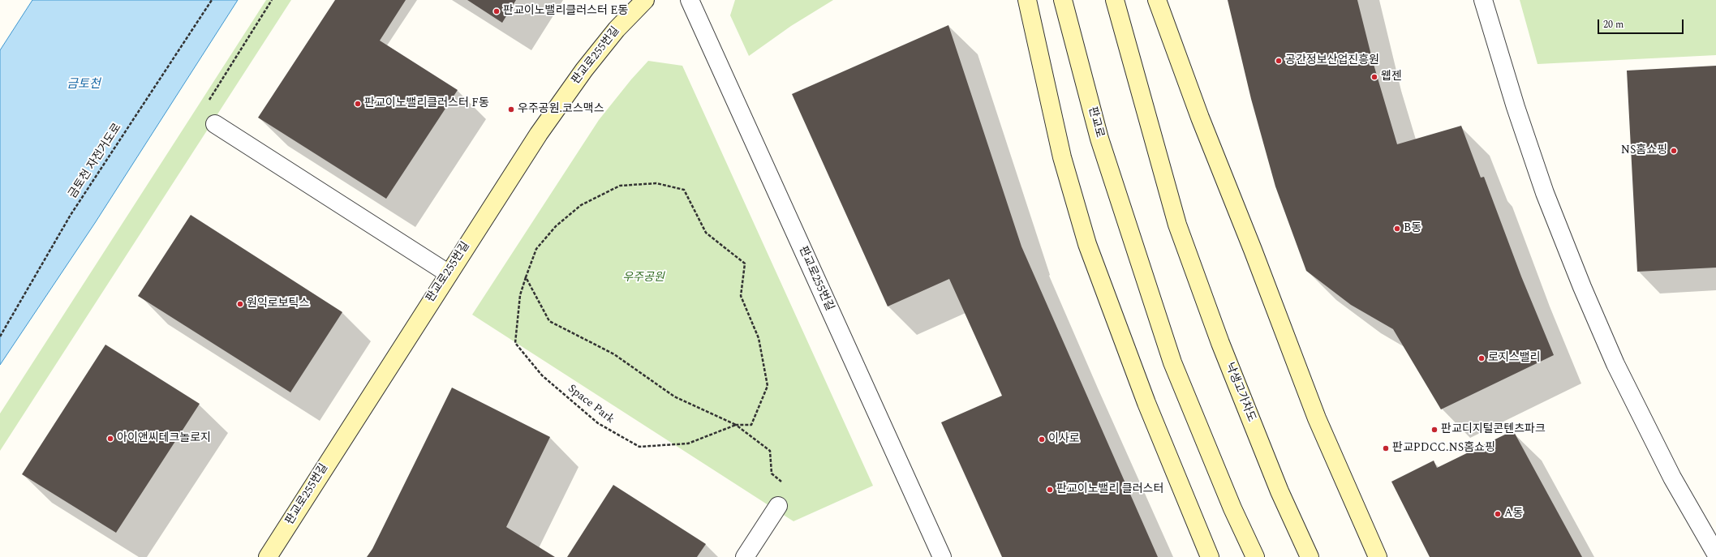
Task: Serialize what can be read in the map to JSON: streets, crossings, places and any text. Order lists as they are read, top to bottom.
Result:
{
  "streets": {
    "main road": ["판교로255번길", "판교로", "낙생고가차도"],
    "path": ["금토천 자전거도로", "Space Park"]
  },
  "water": ["금토천"],
  "parks": ["우주공원"],
  "places": [
    "판교이노밸리클러스터 E동",
    "공간정보산업진흥원",
    "웹젠",
    "판교이노밸리클러스터 F동",
    "우주공원.코스맥스",
    "NS홈쇼핑",
    "B동",
    "원익로보틱스",
    "로지스밸리",
    "판교디지털콘텐츠파크",
    "아이앤씨테크놀로지",
    "이사로",
    "판교PDCC.NS홈쇼핑",
    "판교이노밸리 클러스터",
    "A동"
  ],
  "scale_bar": "20 m"
}
